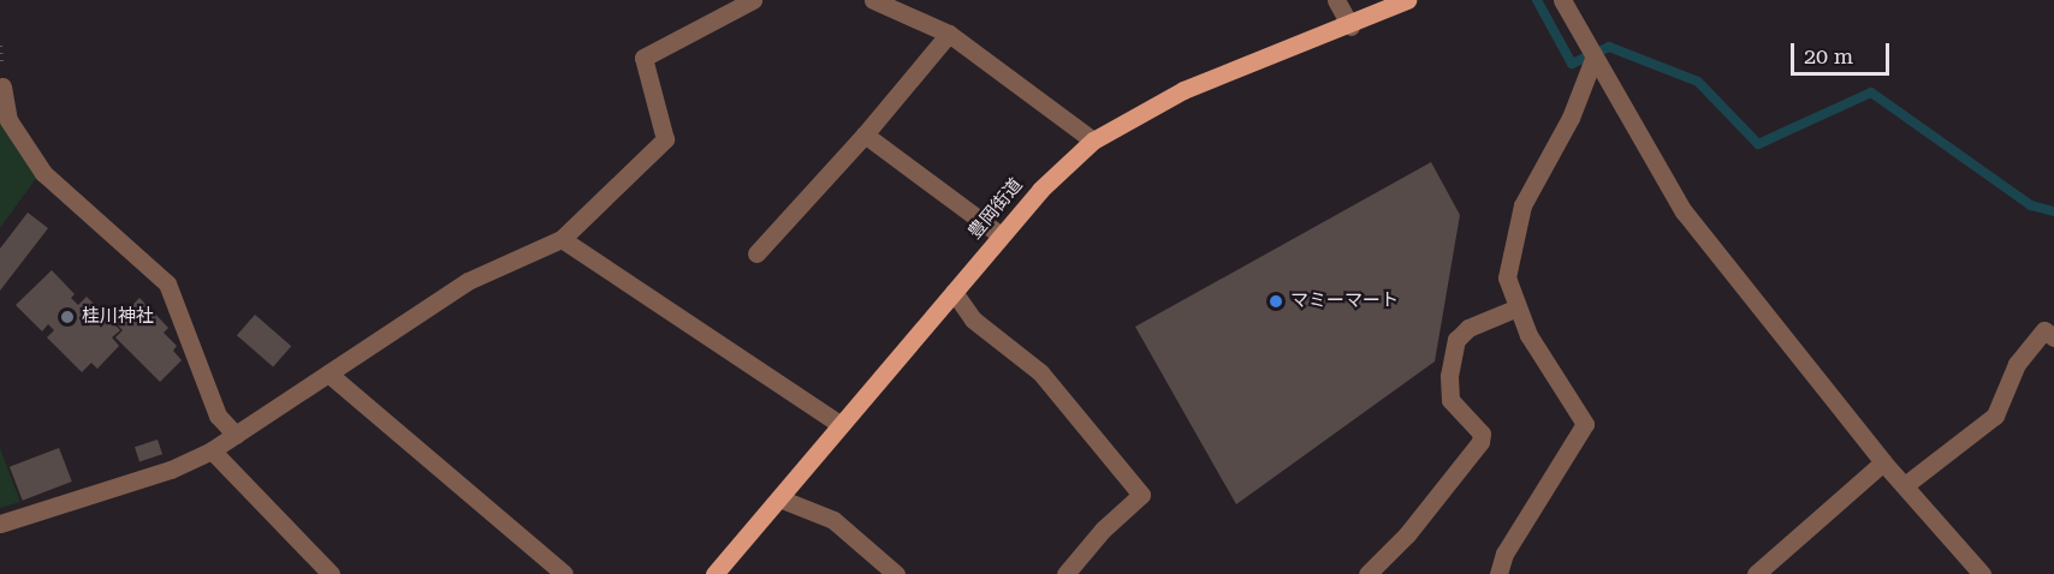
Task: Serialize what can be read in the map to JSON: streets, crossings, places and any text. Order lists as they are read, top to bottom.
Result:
{
  "streets": {
    "main road": ["豊岡街道"]
  },
  "places": ["マミーマート", "桂川神社"],
  "scale_bar": "20 m"
}
